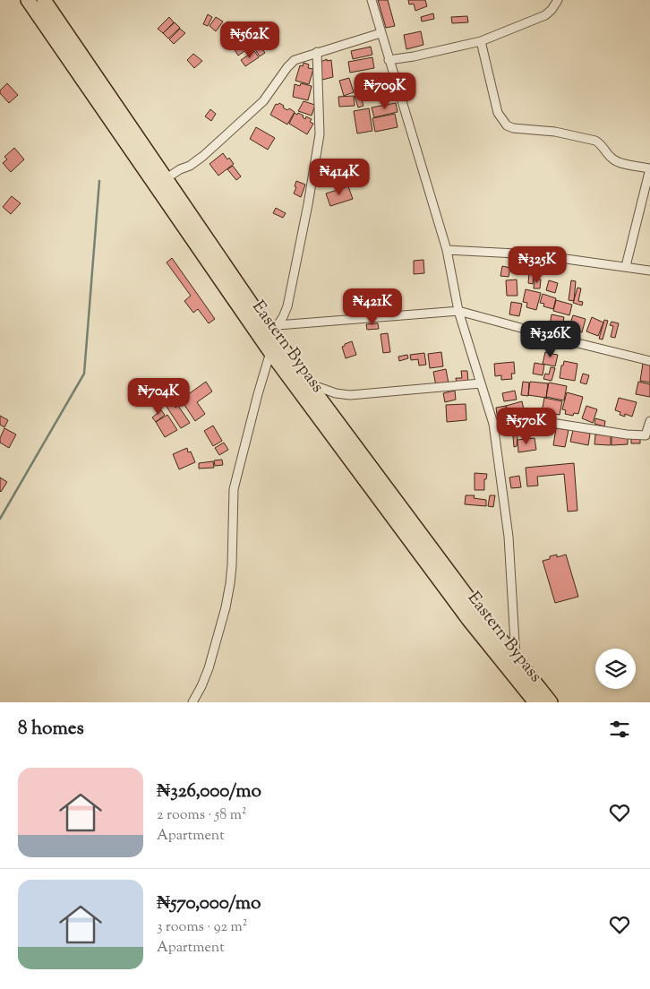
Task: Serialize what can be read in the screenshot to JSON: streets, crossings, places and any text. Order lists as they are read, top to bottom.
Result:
{
  "streets": {
    "highway": ["Eastern Bypass"]
  },
  "page": {
    "price": [
      "₦562K",
      "₦709K",
      "₦414K",
      "₦325K",
      "₦421K",
      "₦326K",
      "₦704K",
      "₦570K"
    ],
    "heading": "8 homes",
    "list": [
      {
        "name": "₦326,000/mo",
        "note": "2 rooms · 58 m² · Apartment"
      },
      {
        "name": "₦570,000/mo",
        "note": "3 rooms · 92 m² · Apartment"
      }
    ]
  }
}
